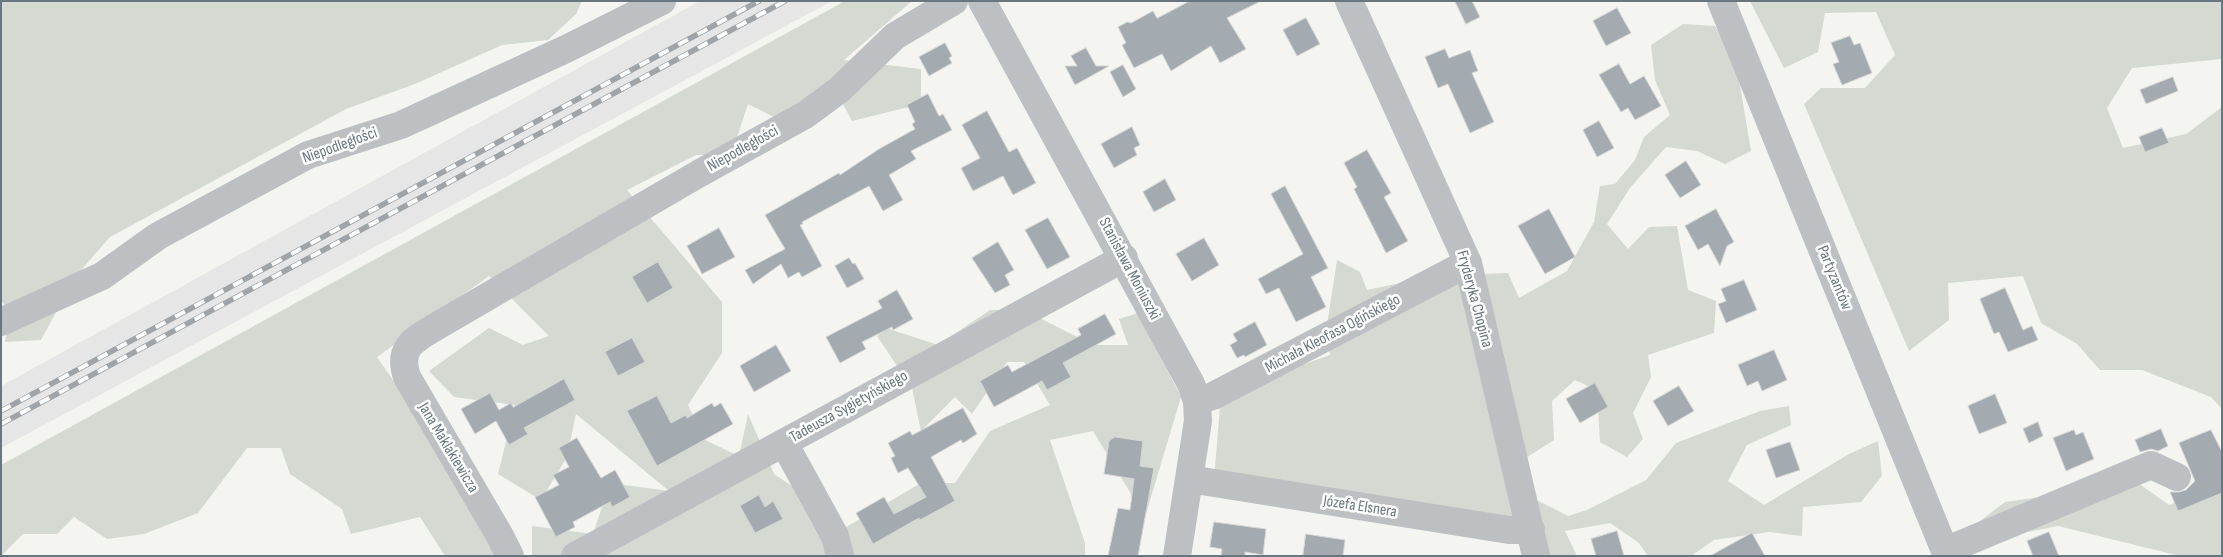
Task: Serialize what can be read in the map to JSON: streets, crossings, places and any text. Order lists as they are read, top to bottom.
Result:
{
  "streets": {
    "street": [
      "Niepodległości",
      "Stanisława Moniuszki",
      "Partyzantów",
      "Fryderyka Chopina",
      "Michała Kleofasa Ogińskiego",
      "Tadeusza Sygietyńskiego",
      "Jana Maklakiewicza",
      "Józefa Elsnera"
    ]
  },
  "crossings": [
    ["Niepodległości", "Jana Maklakiewicza"],
    ["Stanisława Moniuszki", "Michała Kleofasa Ogińskiego"],
    ["Stanisława Moniuszki", "Tadeusza Sygietyńskiego"],
    ["Stanisława Moniuszki", "Józefa Elsnera"],
    ["Fryderyka Chopina", "Michała Kleofasa Ogińskiego"],
    ["Fryderyka Chopina", "Józefa Elsnera"]
  ]
}
